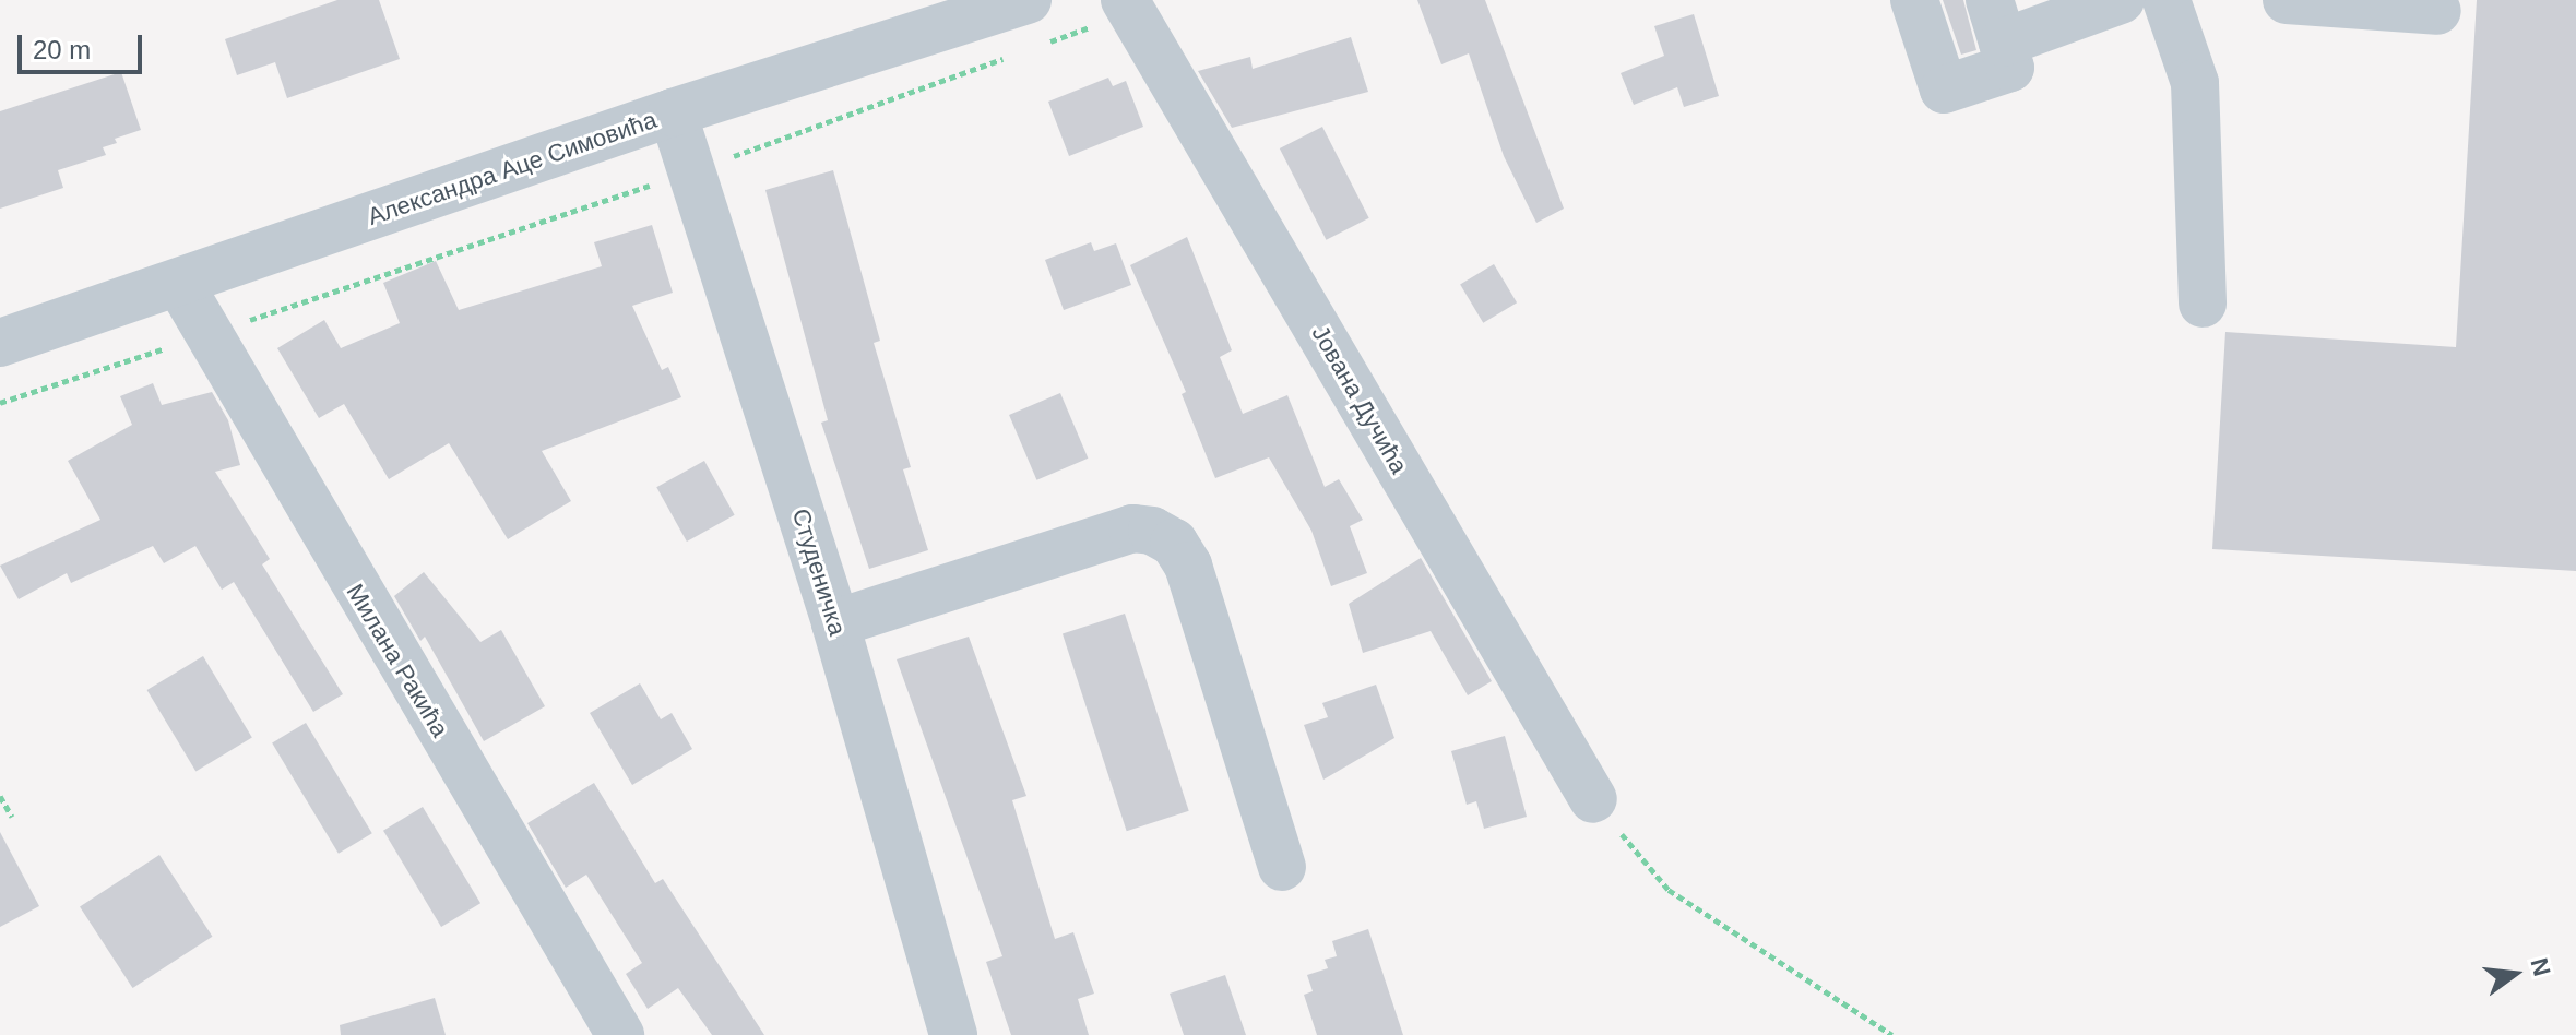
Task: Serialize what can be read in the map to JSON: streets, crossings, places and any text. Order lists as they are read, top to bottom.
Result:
{
  "streets": {
    "street": [
      "Александра Аце Симовића",
      "Јована Дучића",
      "Студеничка",
      "Милана Ракића"
    ]
  },
  "crossings": [
    ["Александра Аце Симовића", "Студеничка"],
    ["Александра Аце Симовића", "Милана Ракића"]
  ],
  "scale_bar": "20 m",
  "north": "right"
}
